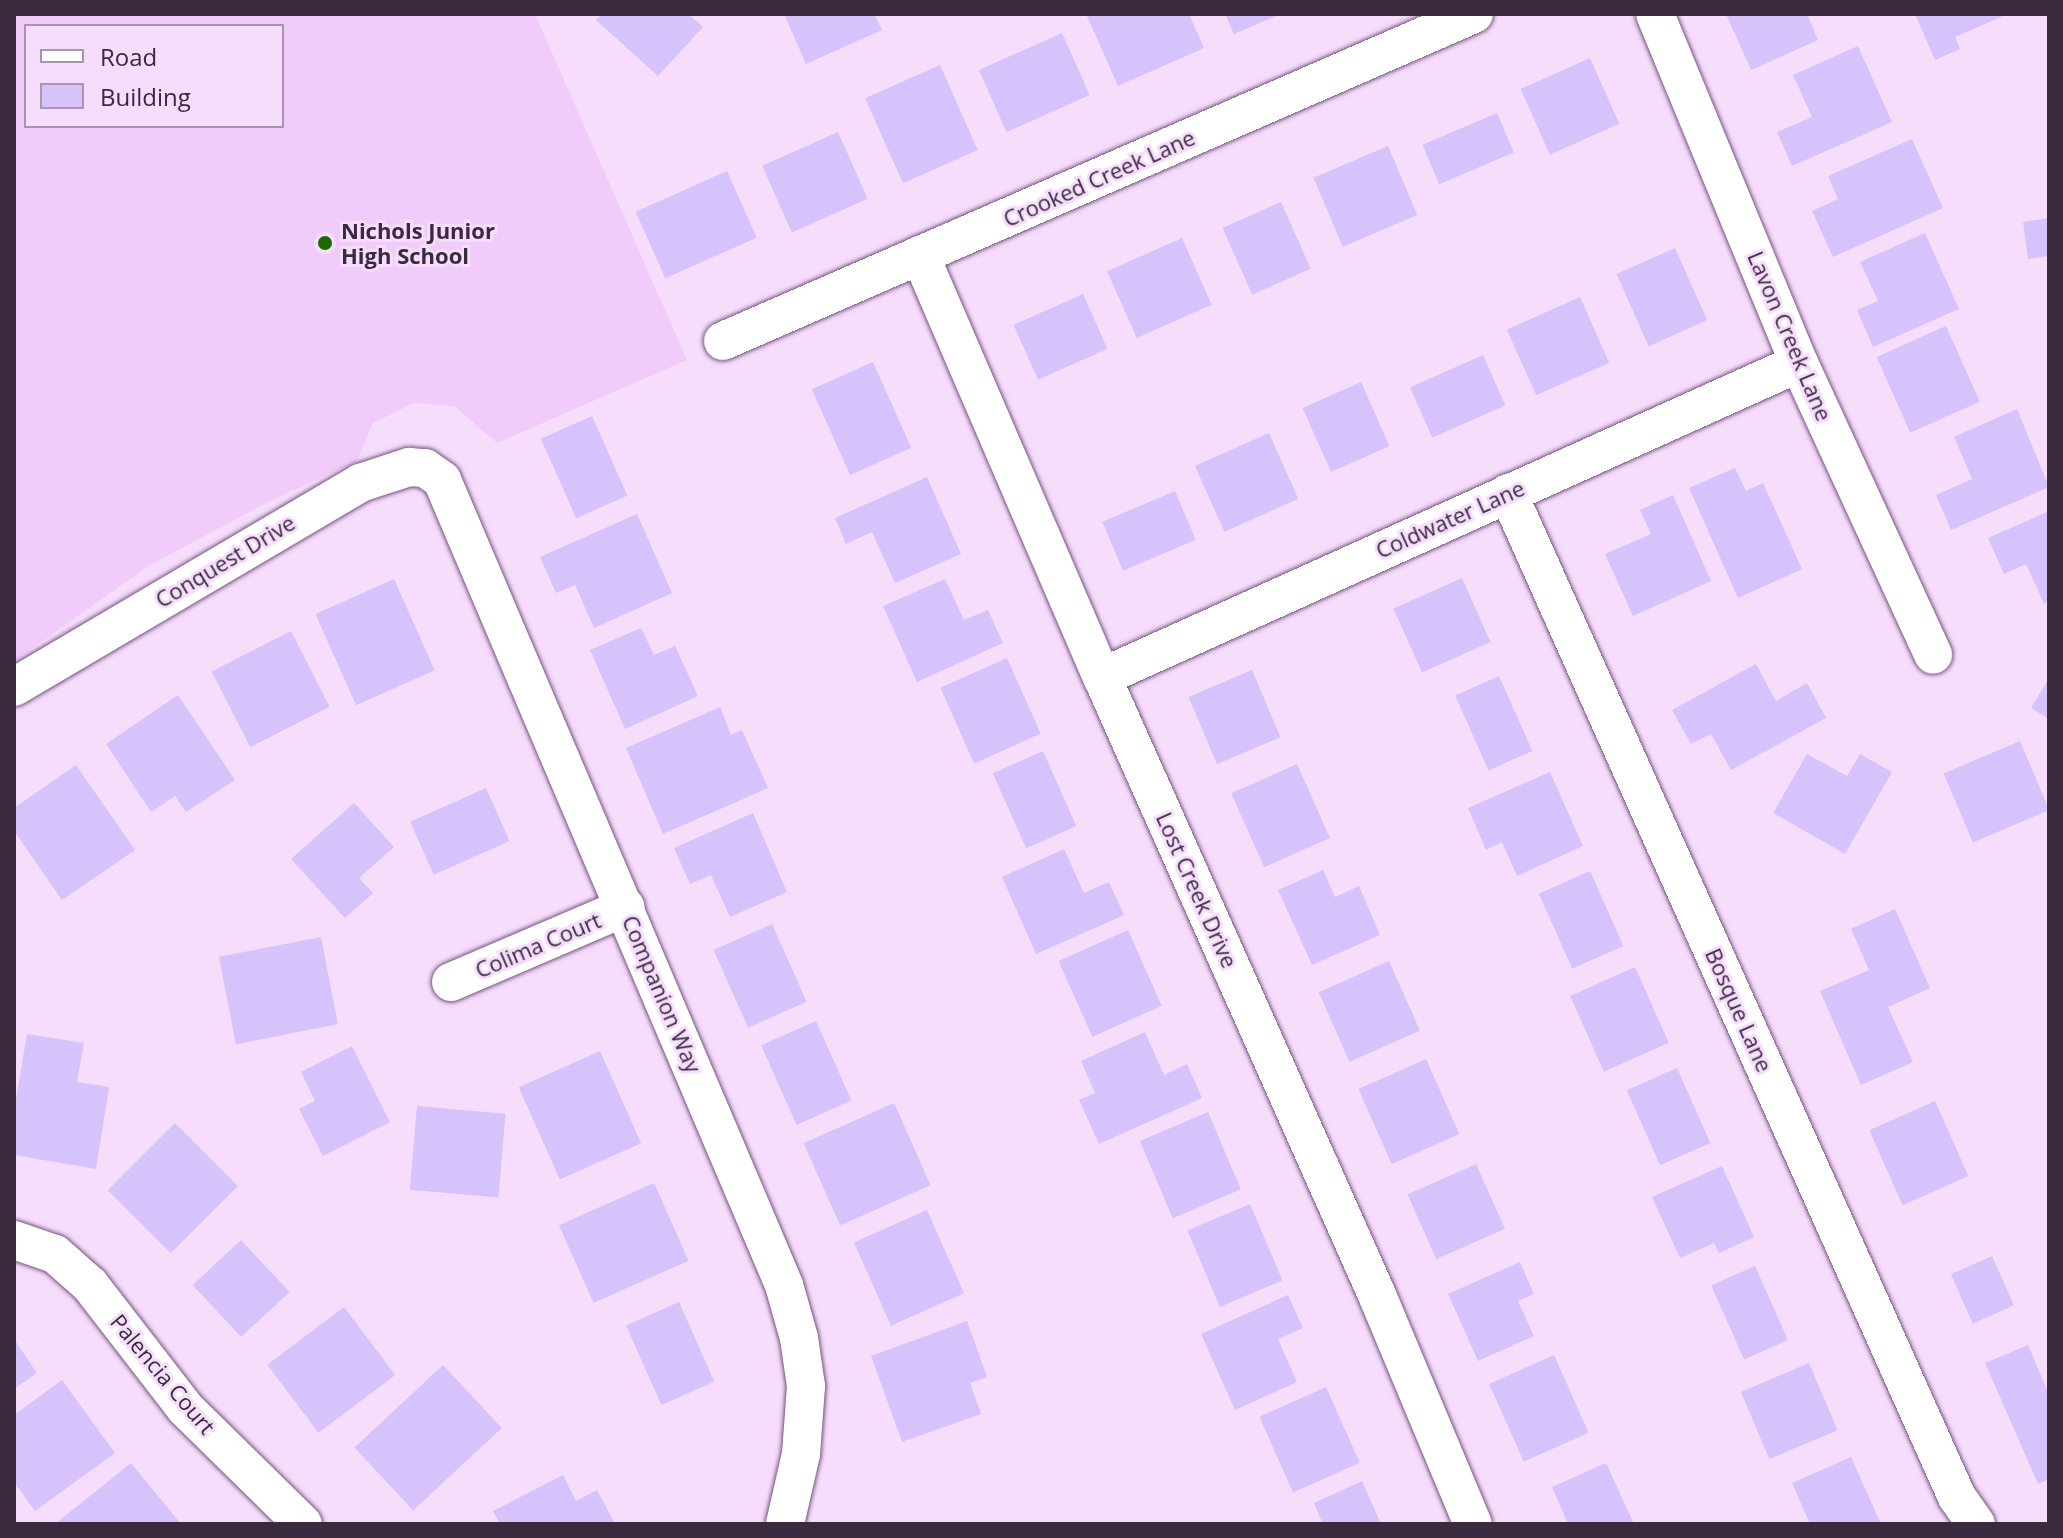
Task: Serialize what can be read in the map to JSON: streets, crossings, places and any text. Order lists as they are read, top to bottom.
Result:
{
  "streets": {
    "street": [
      "Crooked Creek Lane",
      "Lavon Creek Lane",
      "Coldwater Lane",
      "Conquest Drive",
      "Lost Creek Drive",
      "Colima Court",
      "Companion Way",
      "Bosque Lane",
      "Palencia Court"
    ]
  },
  "crossings": [
    ["Crooked Creek Lane", "Lost Creek Drive"],
    ["Lavon Creek Lane", "Coldwater Lane"],
    ["Coldwater Lane", "Lost Creek Drive"],
    ["Coldwater Lane", "Bosque Lane"],
    ["Conquest Drive", "Companion Way"],
    ["Colima Court", "Companion Way"]
  ],
  "places": ["Nichols Junior High School"],
  "legend": ["Road", "Building"]
}
